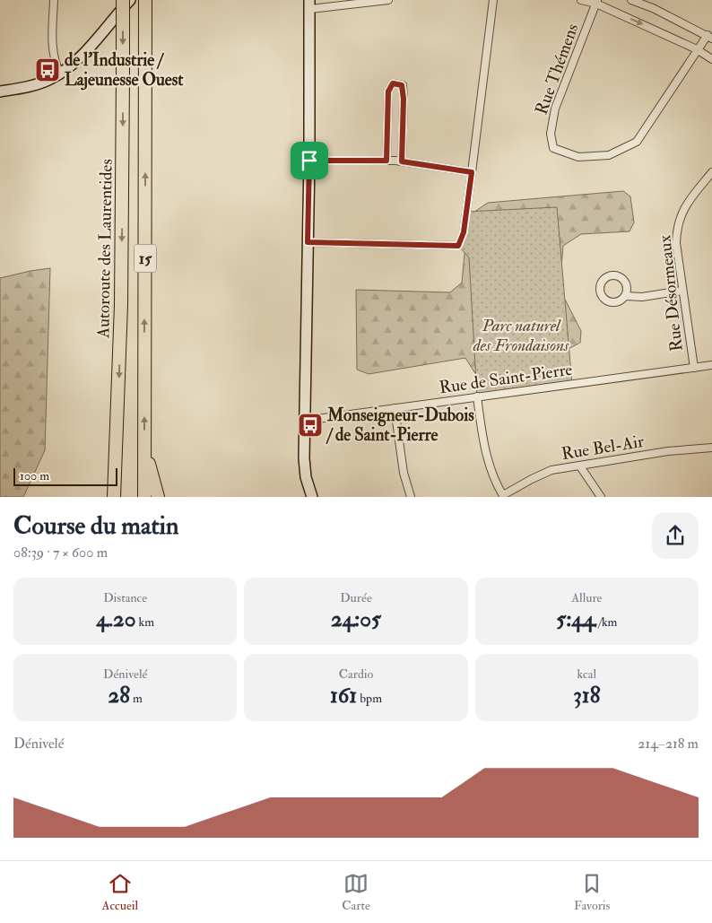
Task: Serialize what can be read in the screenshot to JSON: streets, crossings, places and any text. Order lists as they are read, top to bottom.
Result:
{
  "streets": {
    "highway": ["Autoroute des Laurentides", "15"],
    "street": [
      "Rue Thémens",
      "Rue Désormeaux",
      "Rue de Saint-Pierre",
      "Rue Bel-Air"
    ]
  },
  "crossings": [
    ["Rue Désormeaux", "Rue de Saint-Pierre"]
  ],
  "parks": ["Parc naturel des Frondaisons"],
  "places": {
    "bus stop": ["de l'Industrie / Lajeunesse Ouest", "Monseigneur-Dubois / de Saint-Pierre"]
  },
  "scale_bar": "100 m",
  "page": {
    "scale": "100 m",
    "heading": ["Course du matin", "08:39 · 7 × 600 m"],
    "stats": [
      ["Distance", "4.20 km"],
      ["Durée", "24:05"],
      ["Allure", "5:44 /km"],
      ["Dénivelé", "28 m"],
      ["Cardio", "161 bpm"],
      ["kcal", "318"]
    ],
    "chart": ["Dénivelé", "214–218 m"],
    "tabs": ["Accueil", "Carte", "Favoris"]
  }
}
